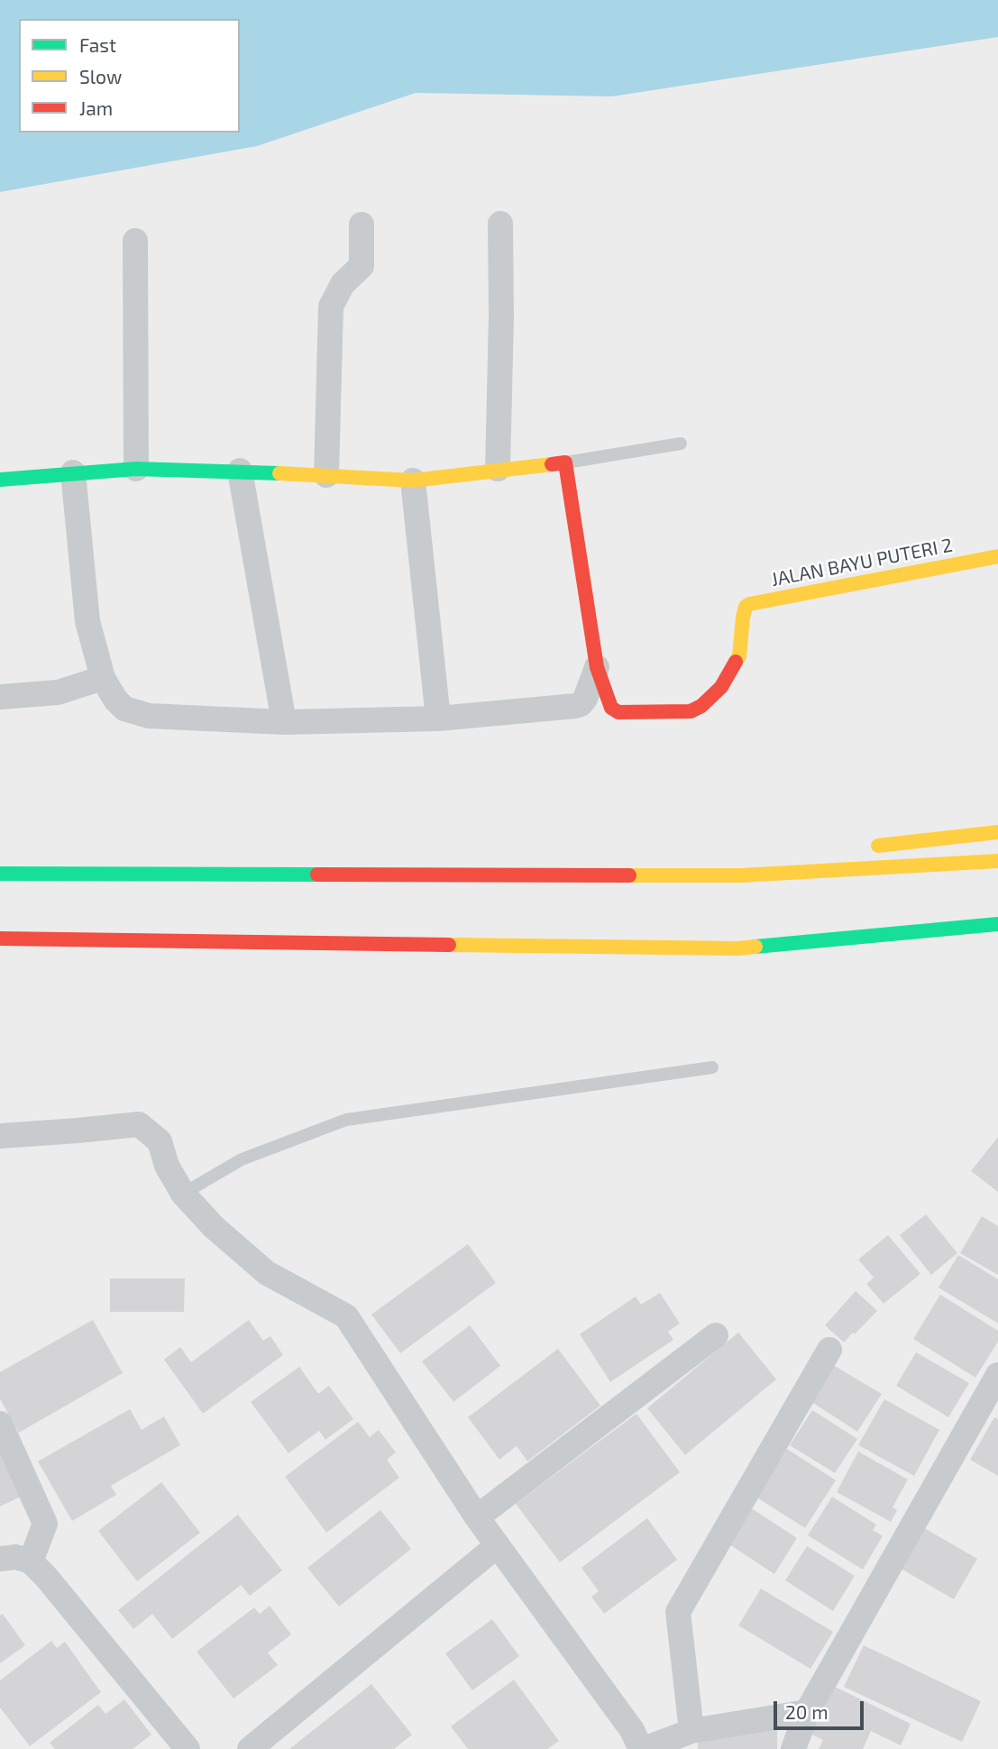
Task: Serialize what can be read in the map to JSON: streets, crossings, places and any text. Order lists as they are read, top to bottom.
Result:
{
  "streets": {
    "main road": ["JALAN BAYU PUTERI 2"]
  },
  "legend": ["Fast", "Slow", "Jam"],
  "scale_bar": "20 m"
}
